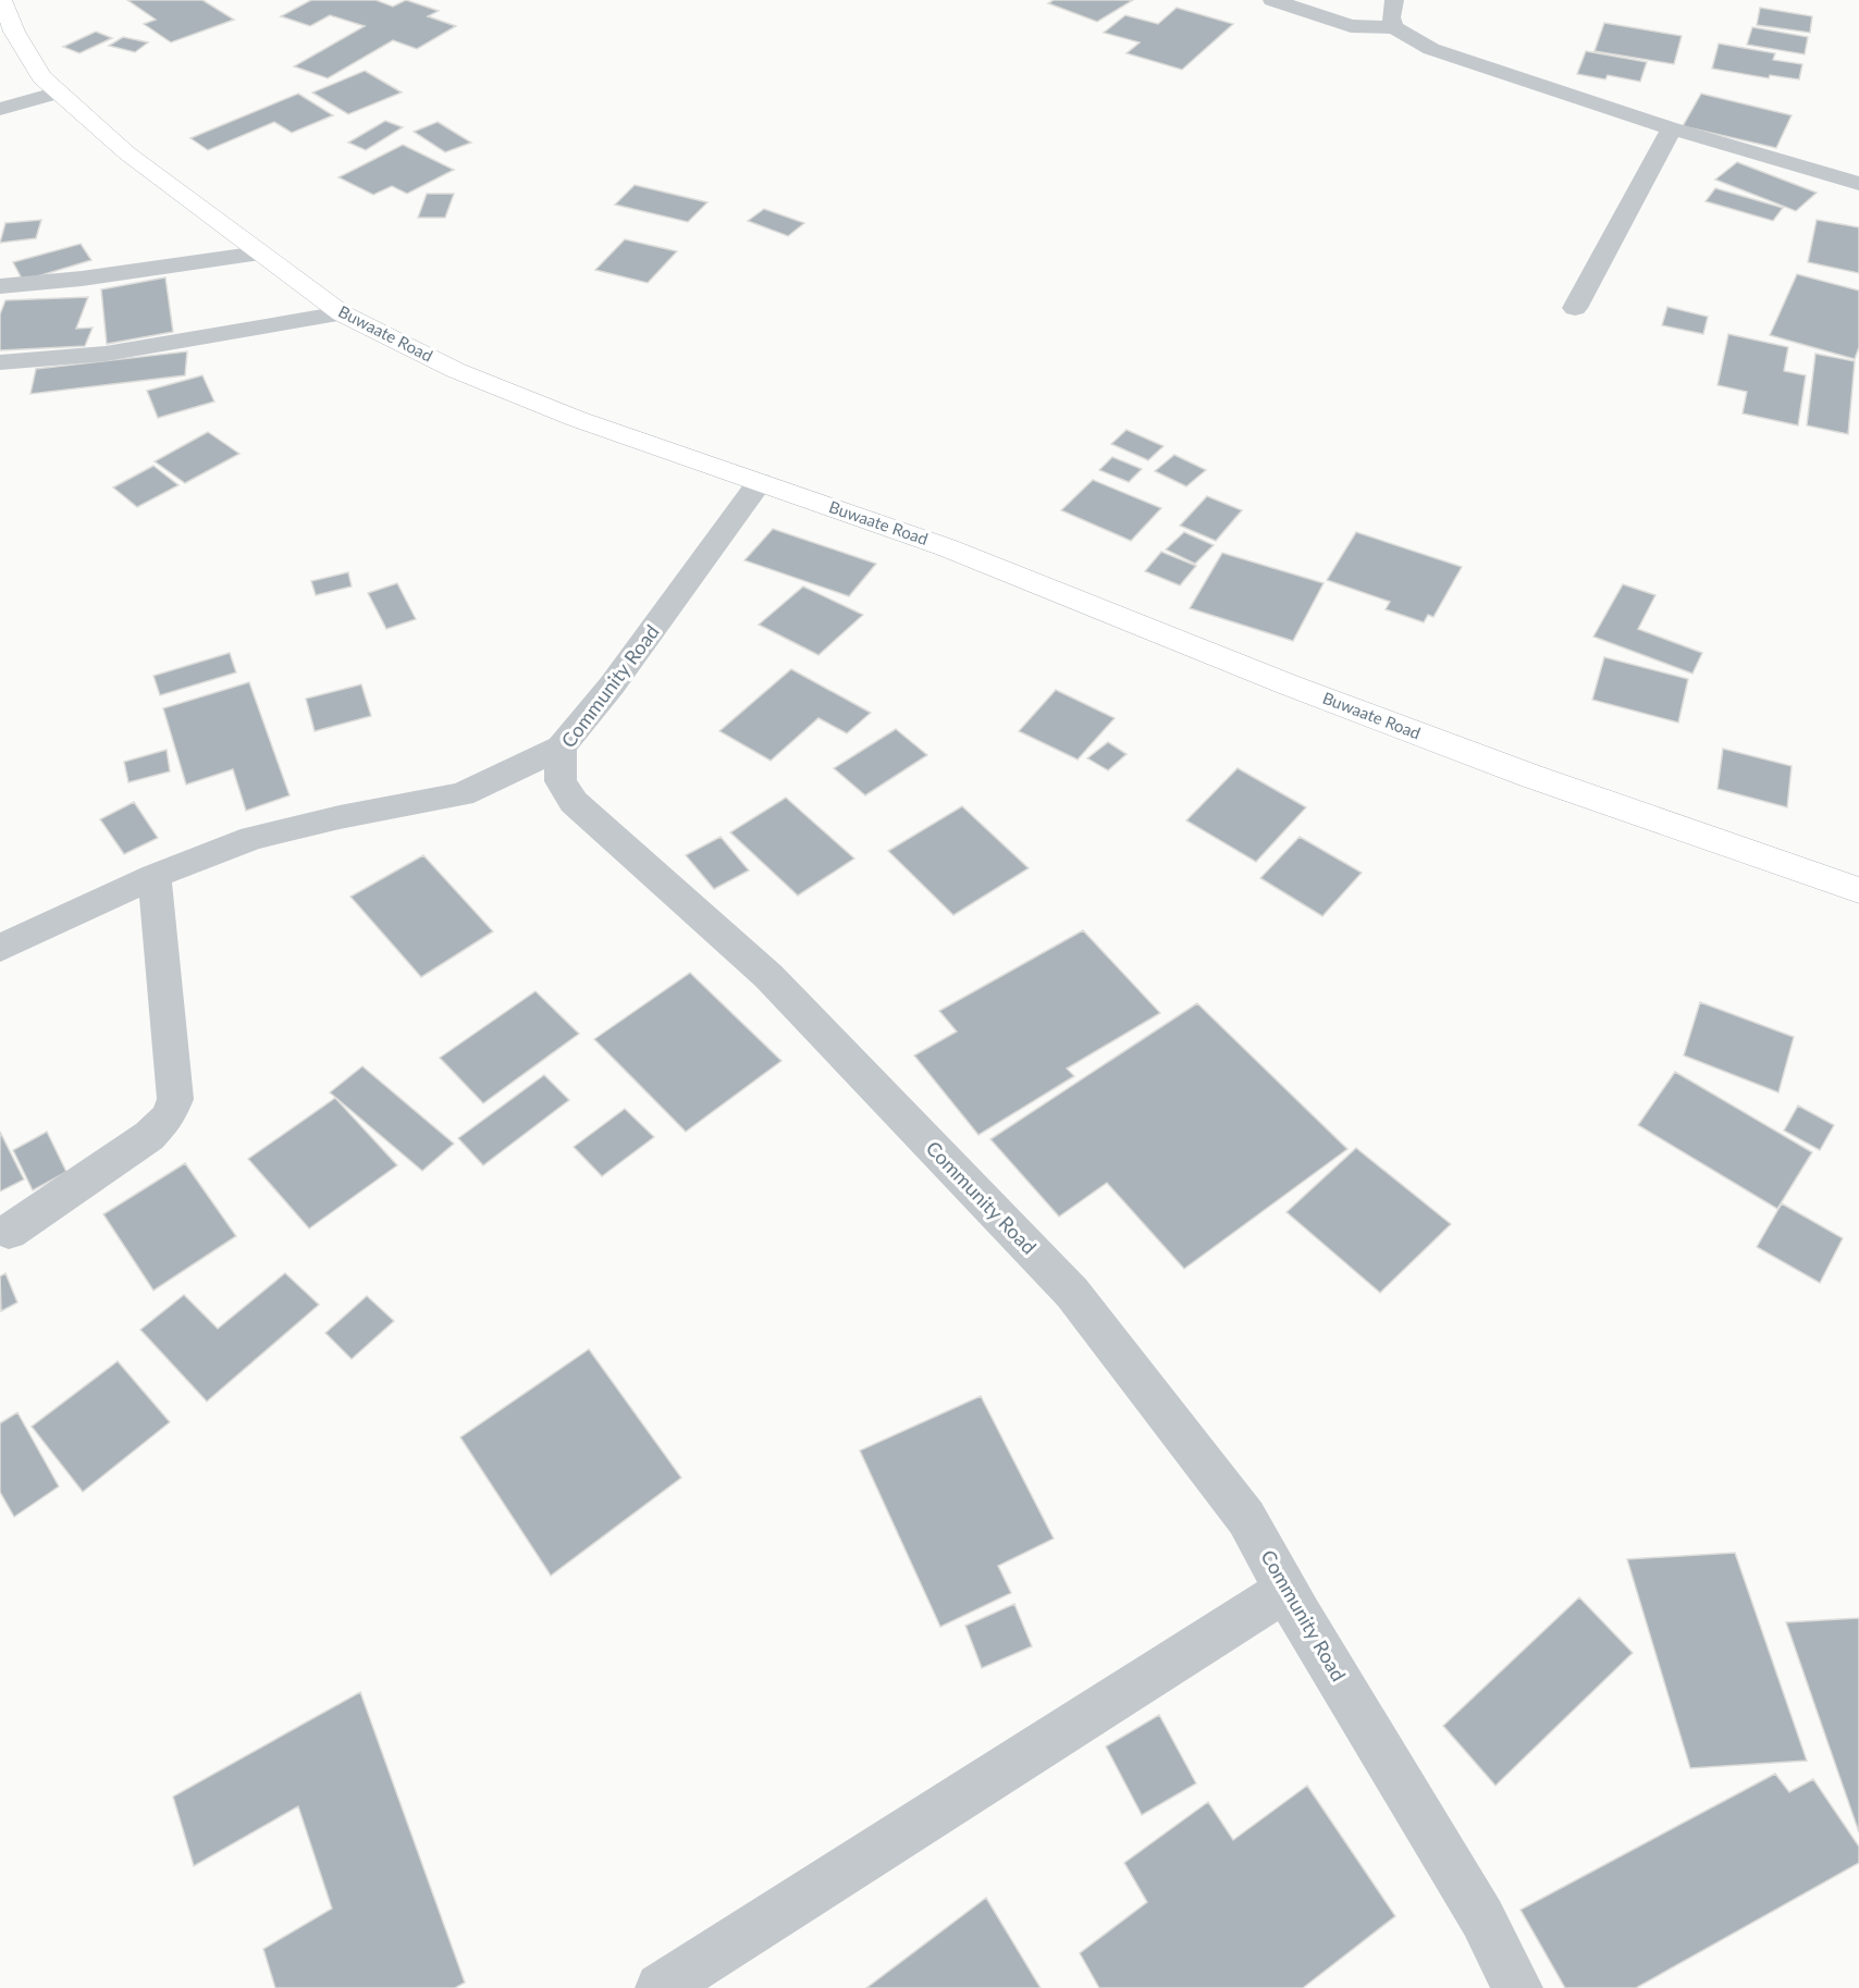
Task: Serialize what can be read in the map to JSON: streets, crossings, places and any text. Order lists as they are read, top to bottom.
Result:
{
  "streets": {
    "street": ["Buwaate Road", "Community Road"]
  },
  "crossings": [
    ["Buwaate Road", "Community Road"]
  ]
}
